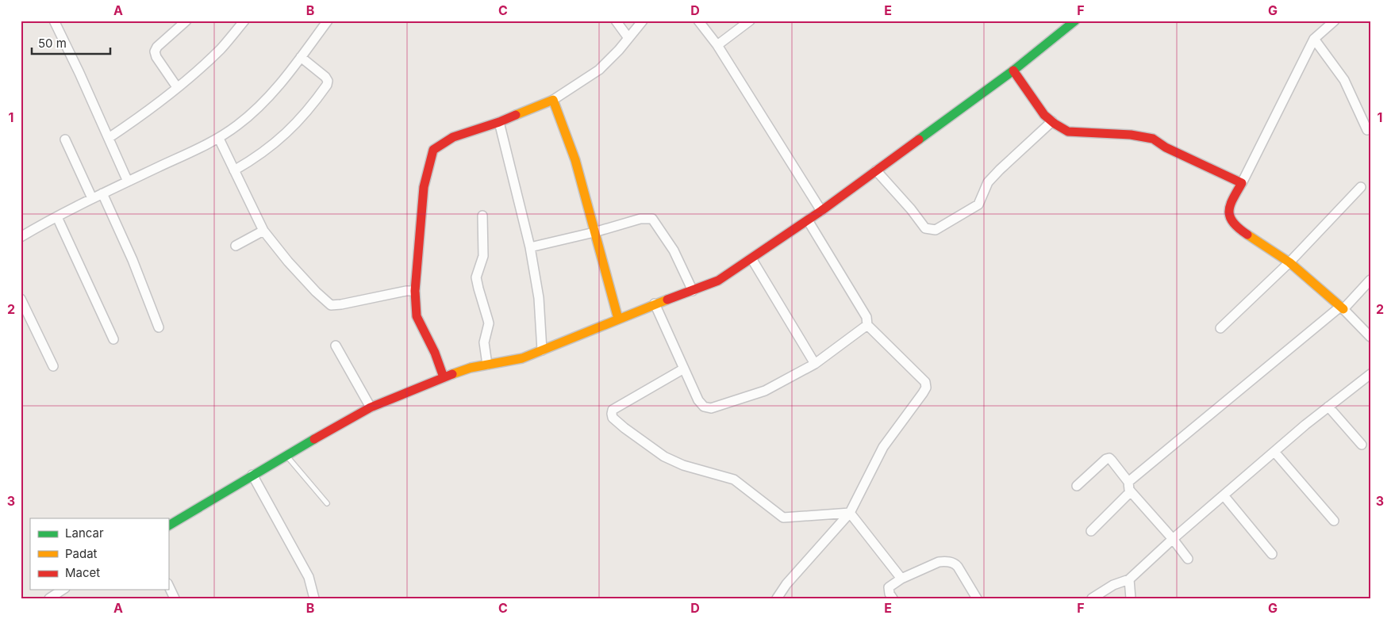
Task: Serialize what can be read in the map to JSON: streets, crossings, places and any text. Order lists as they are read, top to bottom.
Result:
{
  "legend": ["Lancar", "Padat", "Macet"],
  "scale_bar": "50 m",
  "grid": {
    "columns": [
      "A",
      "B",
      "C",
      "D",
      "E",
      "F",
      "G"
    ],
    "rows": ["1", "2", "3"]
  }
}
